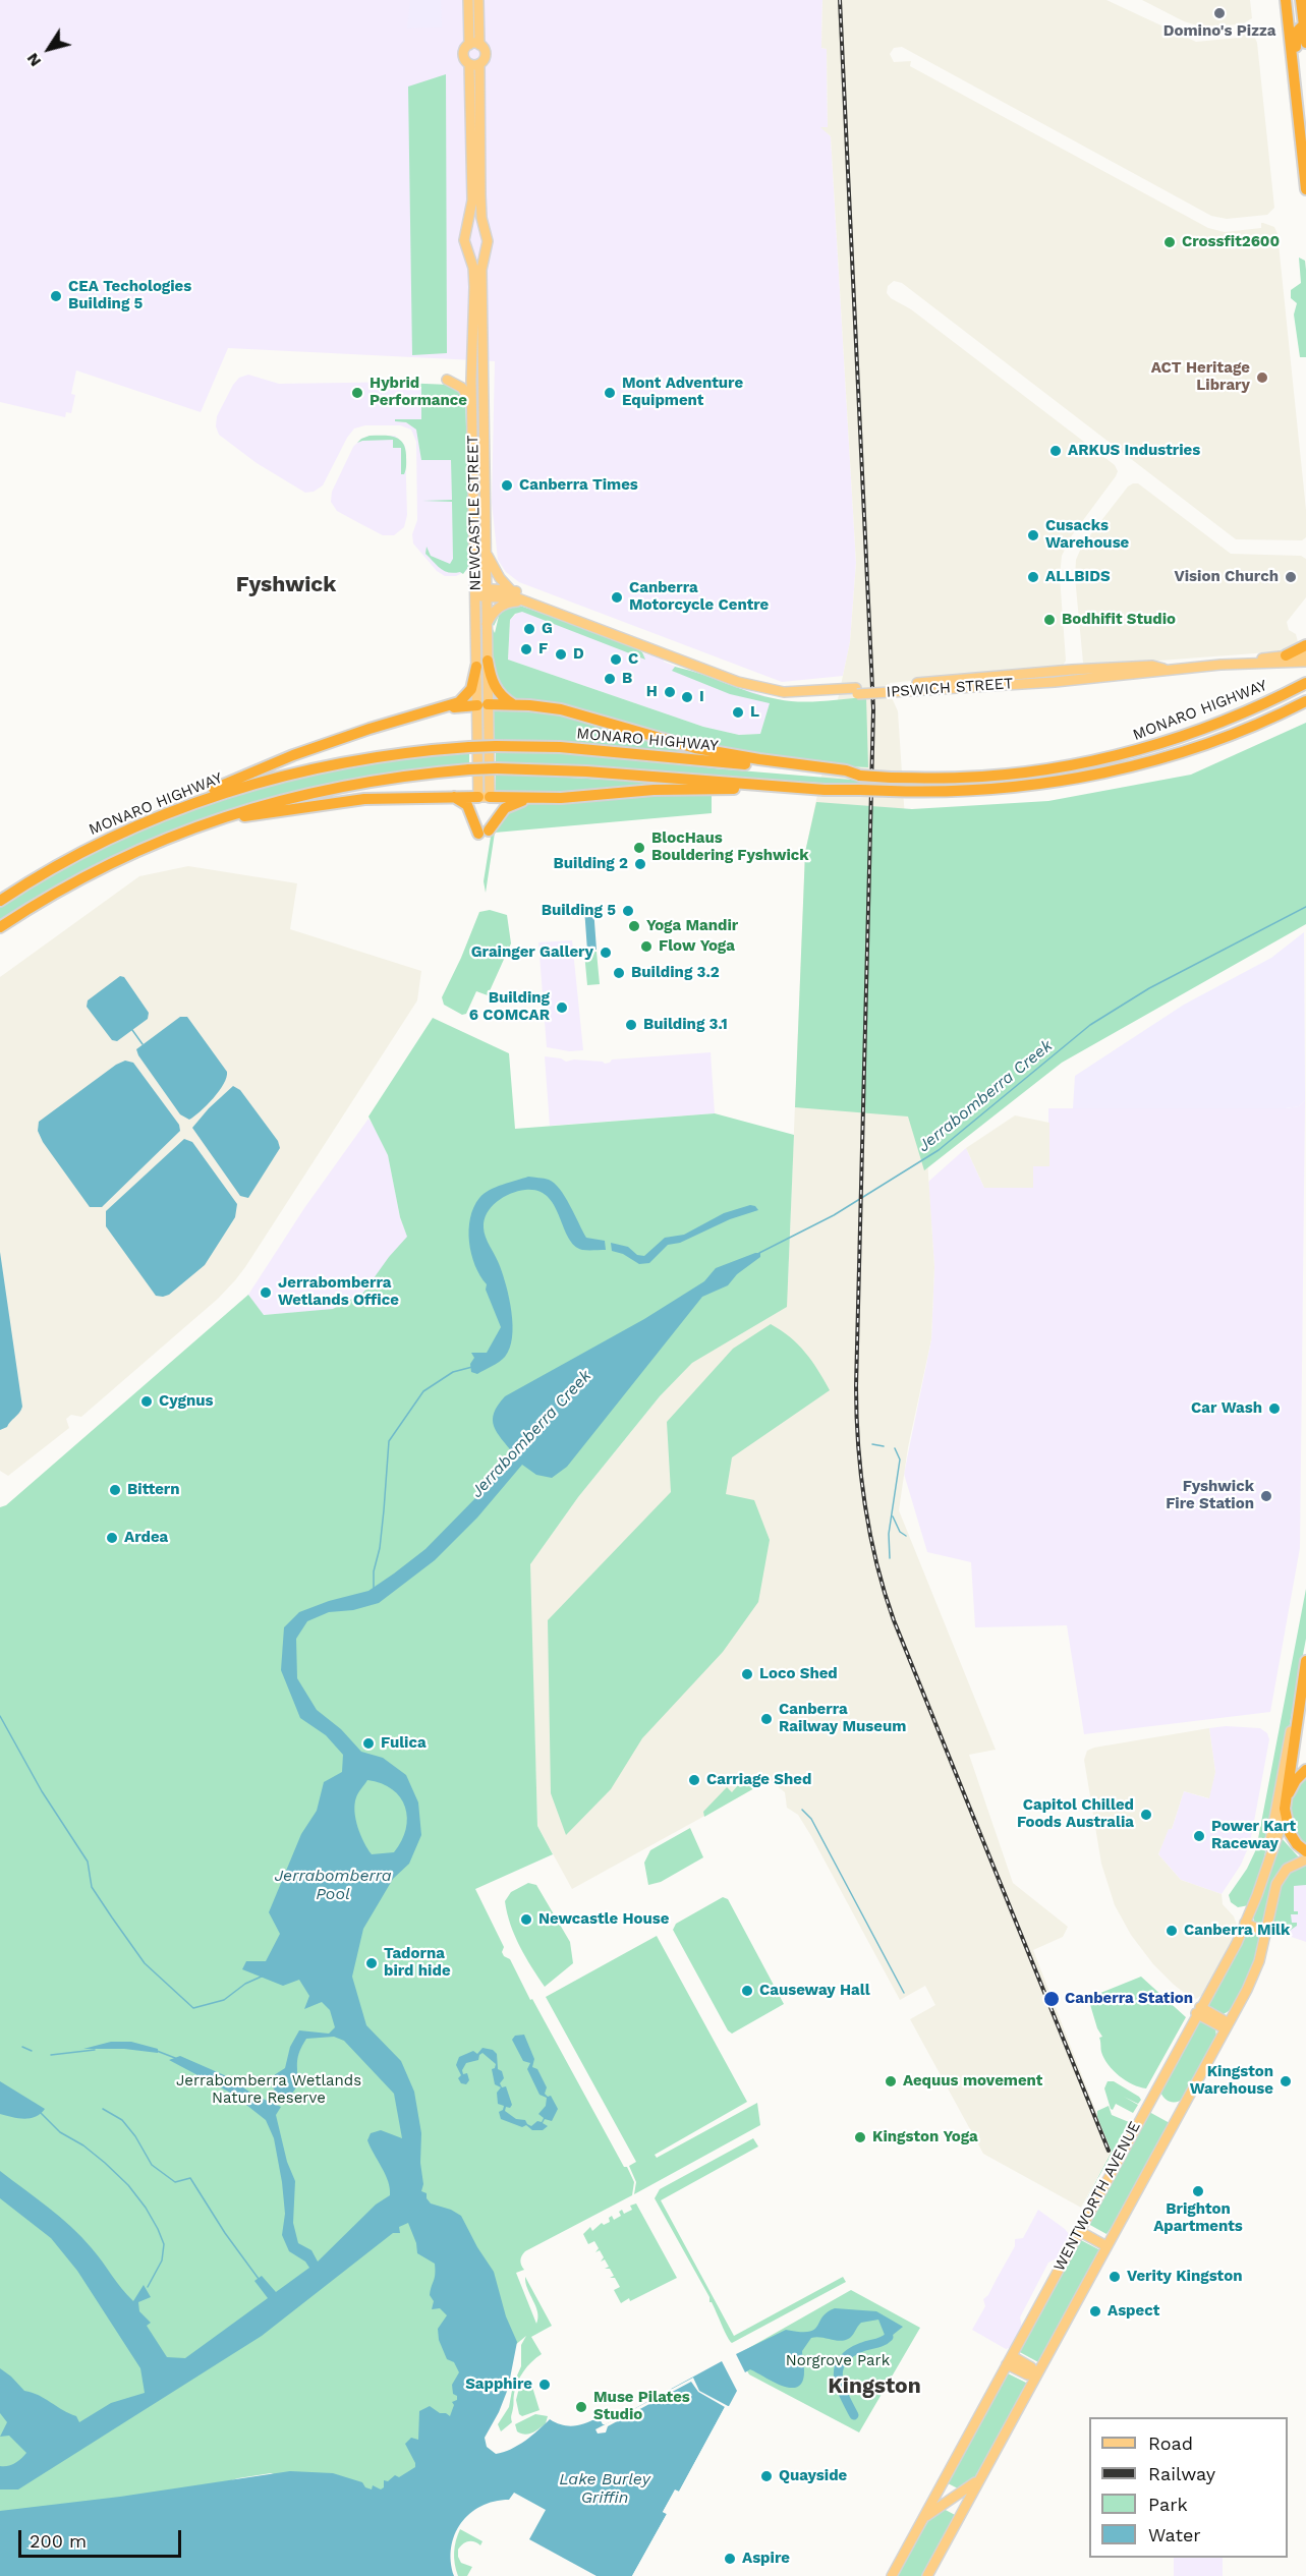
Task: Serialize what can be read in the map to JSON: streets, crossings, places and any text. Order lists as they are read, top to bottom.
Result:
{
  "streets": {
    "highway": ["MONARO HIGHWAY"],
    "main road": ["NEWCASTLE STREET", "IPSWICH STREET", "WENTWORTH AVENUE"]
  },
  "crossings": [
    ["NEWCASTLE STREET", "IPSWICH STREET"]
  ],
  "districts": ["Fyshwick", "Kingston"],
  "water": ["Jerrabomberra Creek", "Jerrabomberra Pool", "Lake Burley Griffin"],
  "parks": ["Jerrabomberra Wetlands Nature Reserve", "Norgrove Park"],
  "places": [
    "Domino's Pizza",
    "Crossfit2600",
    "CEA Techologies Building 5",
    "ACT Heritage Library",
    "Hybrid Performance",
    "Mont Adventure Equipment",
    "ARKUS Industries",
    "Canberra Times",
    "Cusacks Warehouse",
    "ALLBIDS",
    "Vision Church",
    "Canberra Motorcycle Centre",
    "Bodhifit Studio",
    "G",
    "F",
    "D",
    "C",
    "B",
    "H",
    "I",
    "L",
    "BlocHaus Bouldering Fyshwick",
    "Building 2",
    "Building 5",
    "Yoga Mandir",
    "Flow Yoga",
    "Grainger Gallery",
    "Building 3.2",
    "Building 6 COMCAR",
    "Building 3.1",
    "Jerrabomberra Wetlands Office",
    "Cygnus",
    "Car Wash",
    "Bittern",
    "Fyshwick Fire Station",
    "Ardea",
    "Loco Shed",
    "Canberra Railway Museum",
    "Fulica",
    "Carriage Shed",
    "Capitol Chilled Foods Australia",
    "Power Kart Raceway",
    "Newcastle House",
    "Canberra Milk",
    "Tadorna bird hide",
    "Causeway Hall",
    "Canberra Station",
    "Aequus movement",
    "Kingston Warehouse",
    "Kingston Yoga",
    "Brighton Apartments",
    "Verity Kingston",
    "Aspect",
    "Sapphire",
    "Muse Pilates Studio",
    "Quayside",
    "Aspire"
  ],
  "legend": [
    "Road",
    "Railway",
    "Park",
    "Water"
  ],
  "scale_bar": "200 m",
  "north": "bottom left"
}
